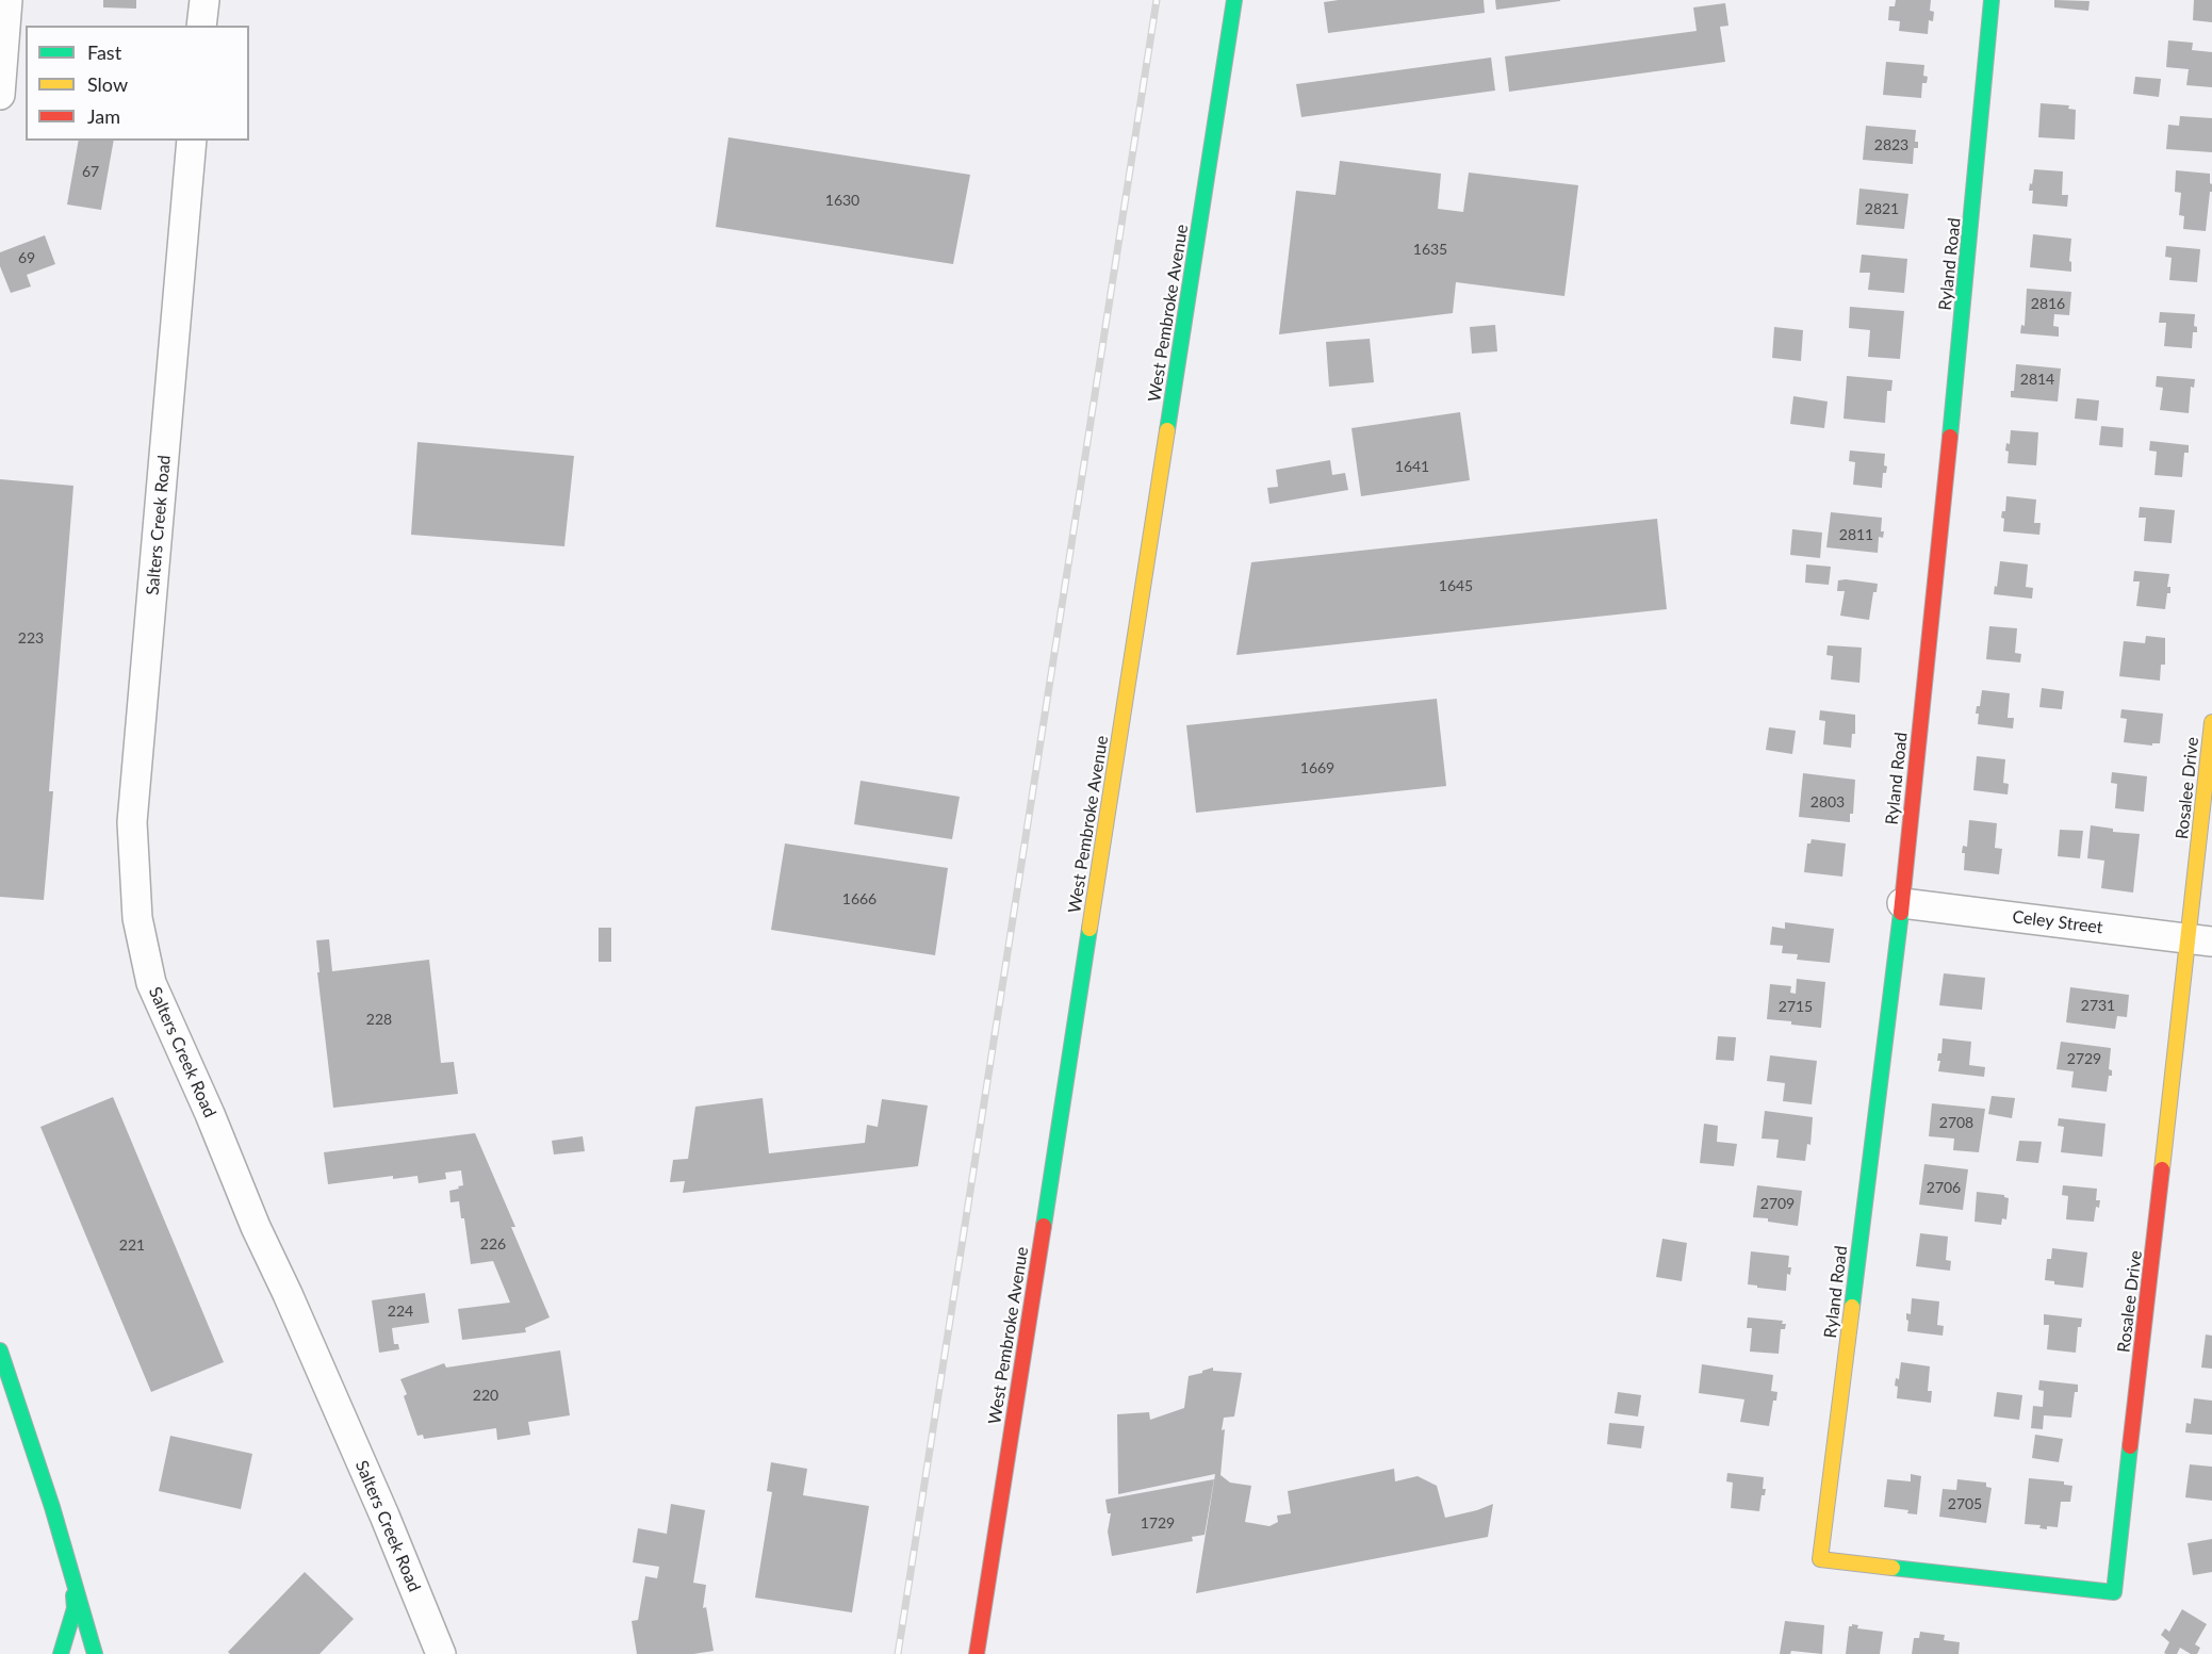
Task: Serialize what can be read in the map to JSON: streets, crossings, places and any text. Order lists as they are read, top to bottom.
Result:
{
  "streets": {
    "main road": ["Ryland Road", "West Pembroke Avenue", "Rosalee Drive"],
    "street": ["Salters Creek Road", "Celey Street"]
  },
  "crossings": [
    ["Ryland Road", "Rosalee Drive"],
    ["Ryland Road", "Celey Street"],
    ["Rosalee Drive", "Celey Street"]
  ],
  "house_numbers": [
    "2823",
    "67",
    "1630",
    "2821",
    "1635",
    "69",
    "2816",
    "2814",
    "1641",
    "2811",
    "1645",
    "223",
    "1669",
    "2803",
    "1666",
    "2731",
    "2715",
    "228",
    "2729",
    "2708",
    "2706",
    "2709",
    "226",
    "221",
    "224",
    "220",
    "2705",
    "1729"
  ],
  "legend": ["Fast", "Slow", "Jam"]
}
